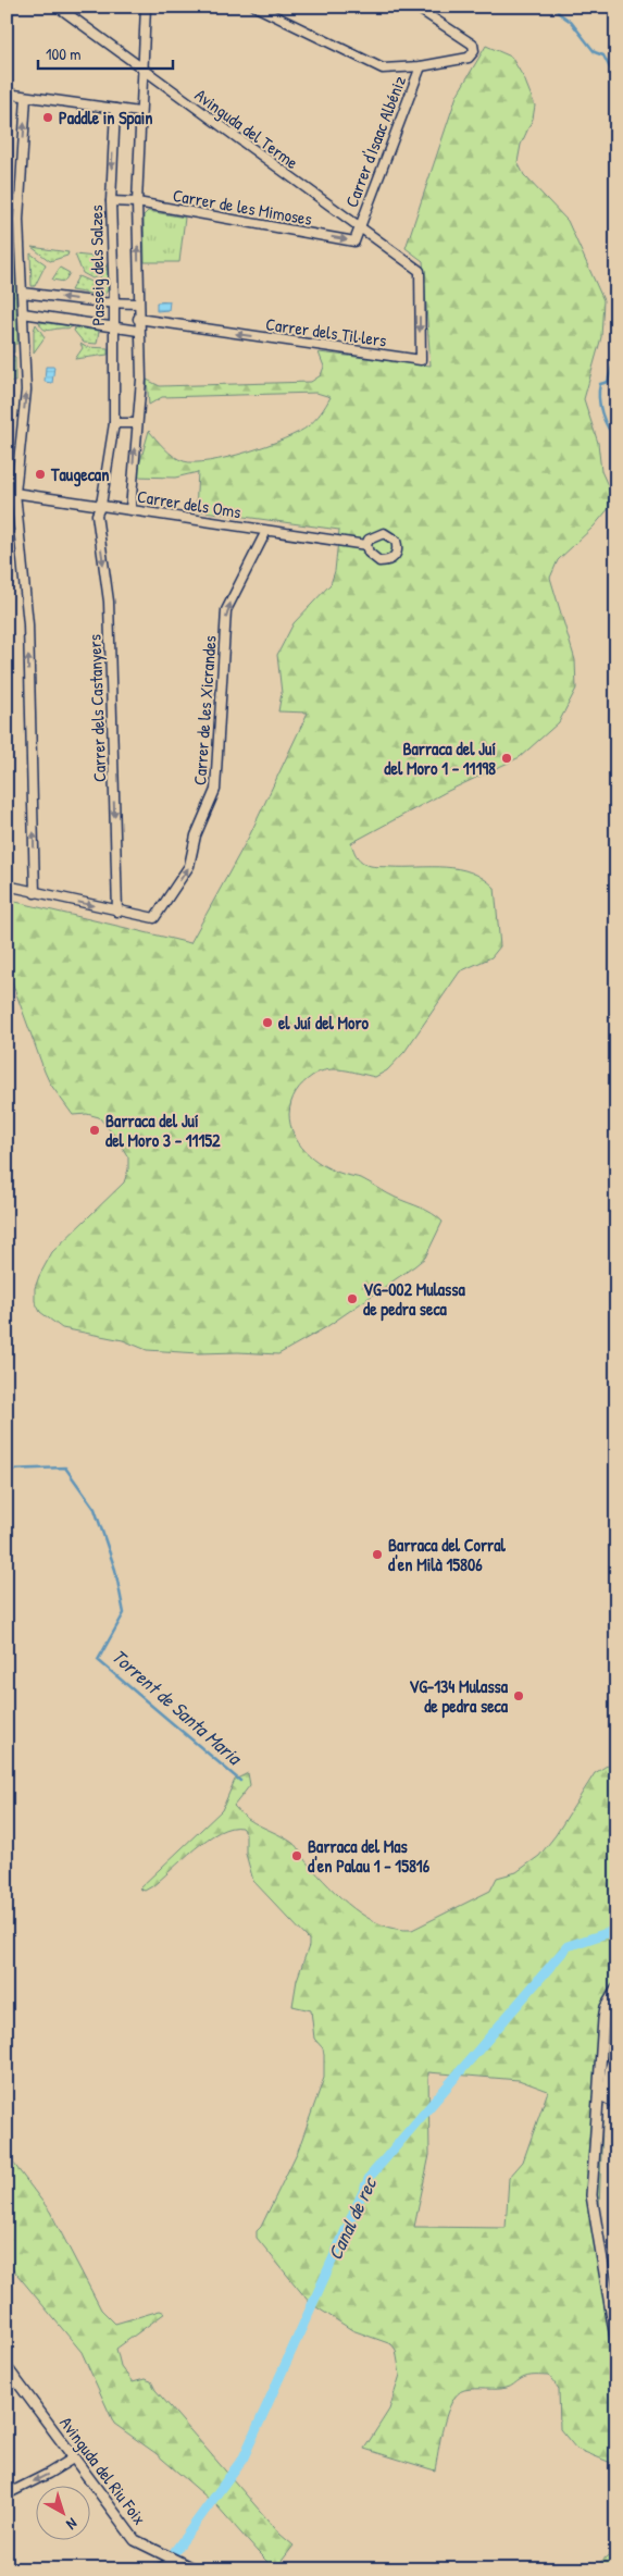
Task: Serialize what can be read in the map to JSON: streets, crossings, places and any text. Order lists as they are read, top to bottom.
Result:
{
  "streets": {
    "street": [
      "Avinguda del Terme",
      "Carrer d'Isaac Albéniz",
      "Carrer de les Mimoses",
      "Passeig dels Salzes",
      "Carrer dels Til·lers",
      "Carrer dels Oms",
      "Carrer dels Castanyers",
      "Carrer de les Xicrandes",
      "Avinguda del Riu Foix"
    ]
  },
  "crossings": [
    ["Avinguda del Terme", "Carrer d'Isaac Albéniz"],
    ["Avinguda del Terme", "Carrer de les Mimoses"],
    ["Avinguda del Terme", "Carrer dels Til·lers"],
    ["Carrer d'Isaac Albéniz", "Carrer de les Mimoses"],
    ["Carrer de les Mimoses", "Passeig dels Salzes"],
    ["Passeig dels Salzes", "Carrer dels Oms"],
    ["Passeig dels Salzes", "Carrer dels Castanyers"],
    ["Carrer dels Oms", "Carrer dels Castanyers"],
    ["Carrer dels Oms", "Carrer de les Xicrandes"],
    ["Carrer dels Castanyers", "Carrer de les Xicrandes"]
  ],
  "one_way": ["Carrer de les Mimoses", "Carrer dels Castanyers", "Carrer de les Xicrandes"],
  "water": ["Torrent de Santa Maria", "Canal de rec"],
  "places": [
    "Paddle in Spain",
    "Taugecan",
    "Barraca del Juí del Moro 1 - 11198",
    "el Juí del Moro",
    "Barraca del Juí del Moro 3 - 11152",
    "VG-002 Mulassa de pedra seca",
    "Barraca del Corral d'en Milà 15806",
    "VG-134 Mulassa de pedra seca",
    "Barraca del Mas d'en Palau 1 - 15816"
  ],
  "scale_bar": "100 m",
  "north": "bottom right"
}
